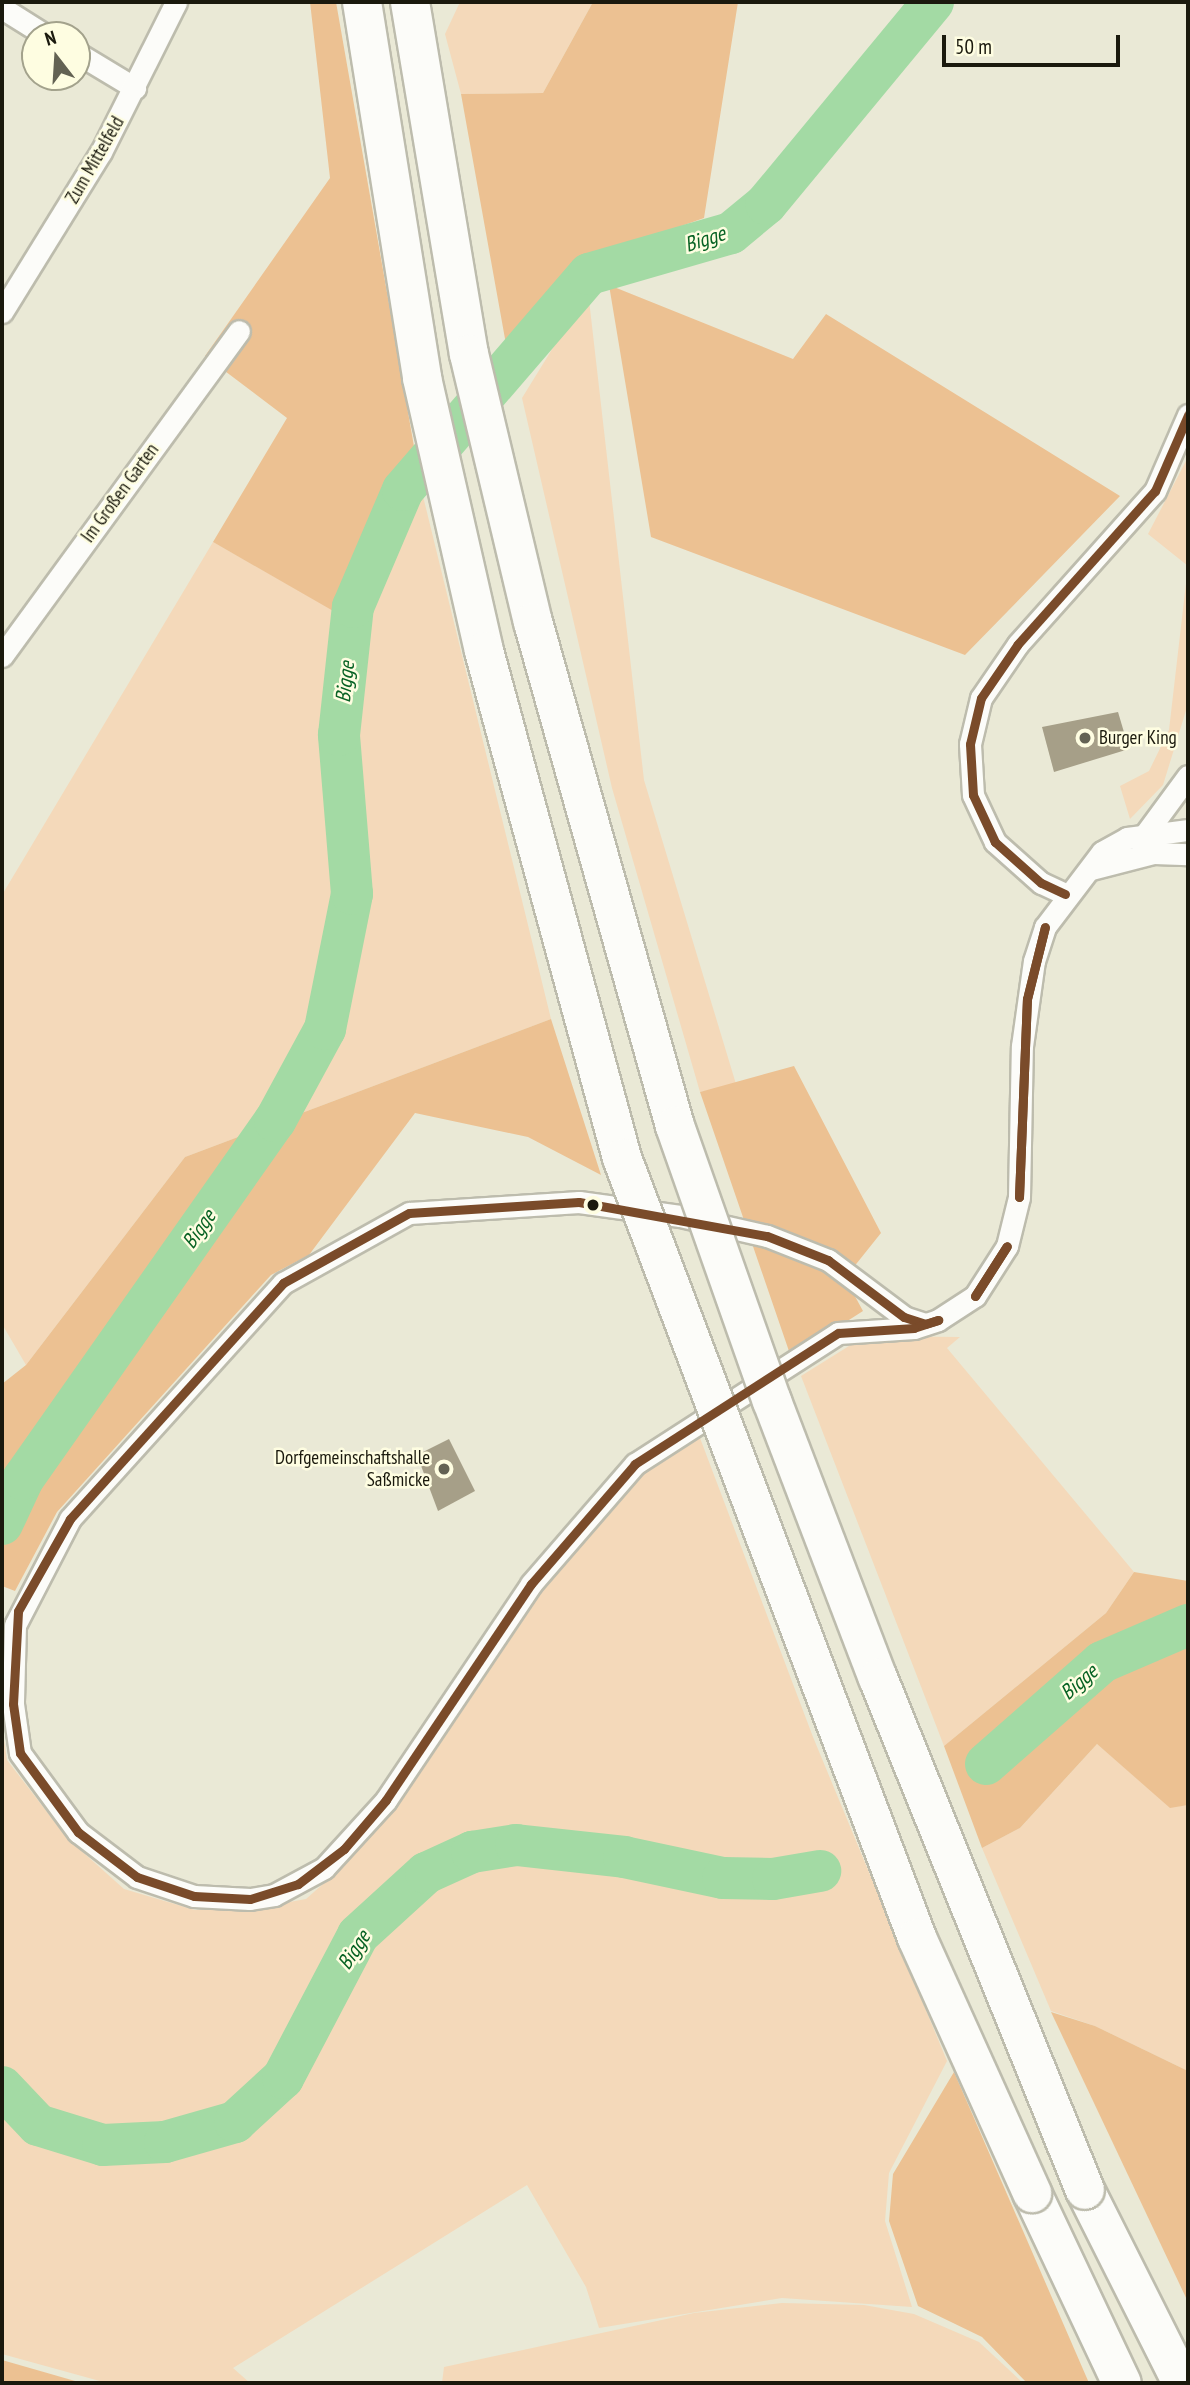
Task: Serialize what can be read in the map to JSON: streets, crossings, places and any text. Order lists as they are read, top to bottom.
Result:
{
  "streets": {
    "street": ["Zum Mittelfeld", "Im Großen Garten"]
  },
  "water": ["Bigge"],
  "places": ["Burger King", "Dorfgemeinschaftshalle Saßmicke"],
  "scale_bar": "50 m",
  "north": "top"
}
